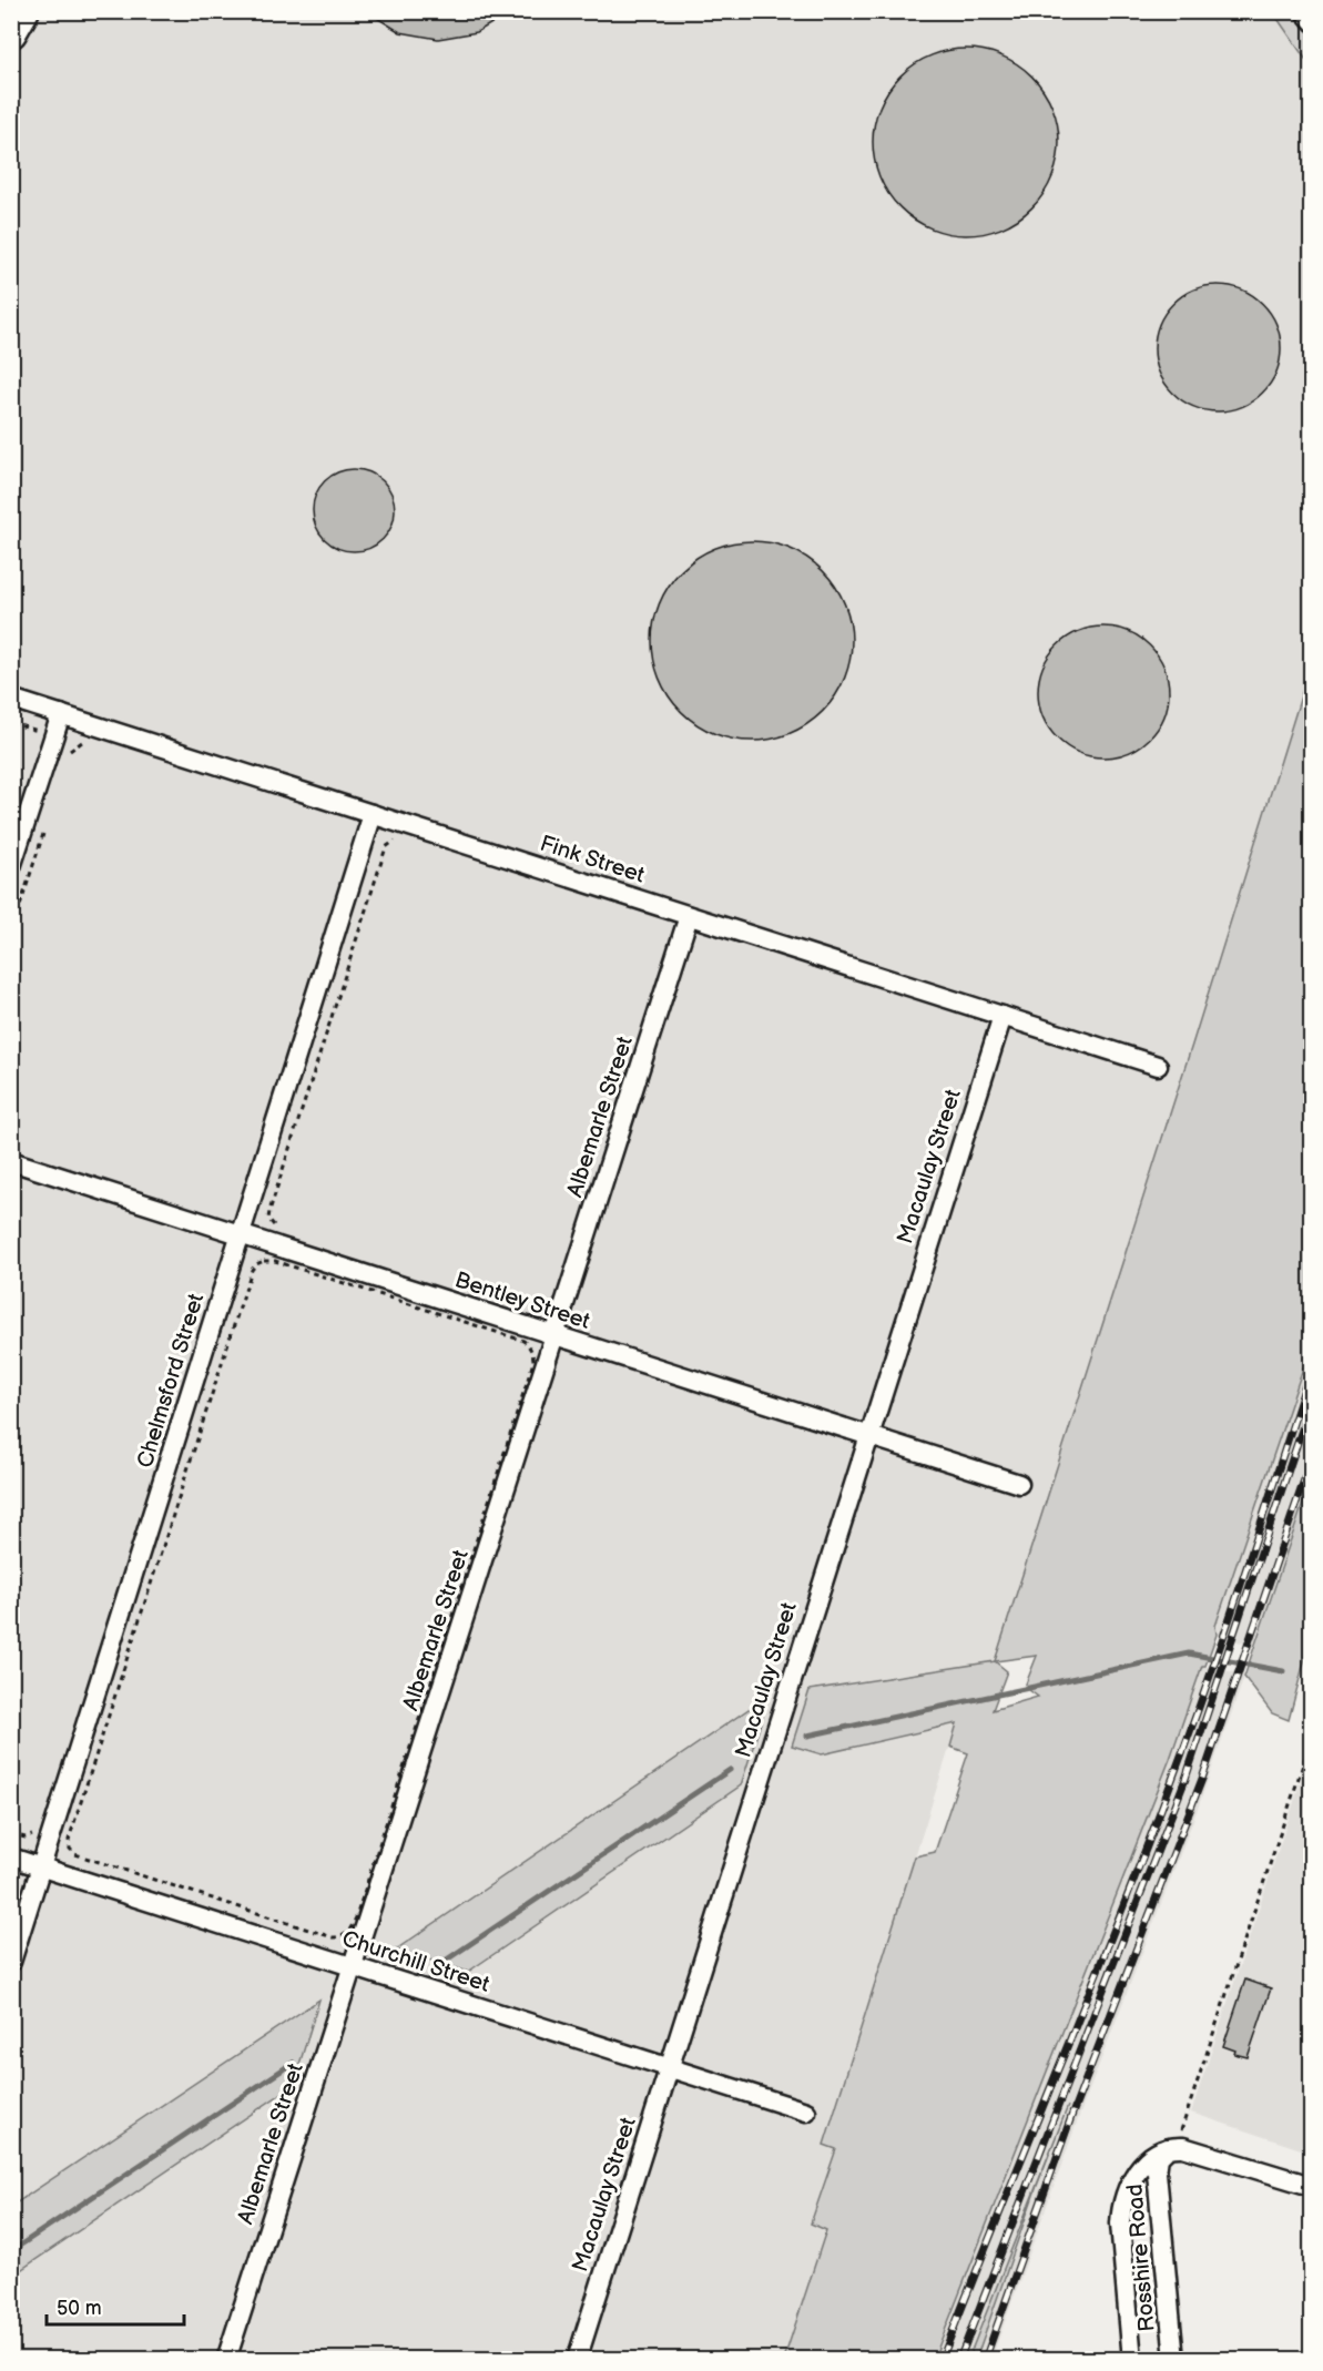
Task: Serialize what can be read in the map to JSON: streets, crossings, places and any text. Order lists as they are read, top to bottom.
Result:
{
  "streets": {
    "street": [
      "Fink Street",
      "Albemarle Street",
      "Macaulay Street",
      "Bentley Street",
      "Chelmsford Street",
      "Churchill Street",
      "Rosshire Road"
    ]
  },
  "crossings": [
    ["Fink Street", "Albemarle Street"],
    ["Fink Street", "Macaulay Street"],
    ["Fink Street", "Chelmsford Street"],
    ["Albemarle Street", "Bentley Street"],
    ["Albemarle Street", "Churchill Street"],
    ["Macaulay Street", "Bentley Street"],
    ["Macaulay Street", "Churchill Street"],
    ["Bentley Street", "Chelmsford Street"],
    ["Chelmsford Street", "Churchill Street"]
  ],
  "scale_bar": "50 m"
}
